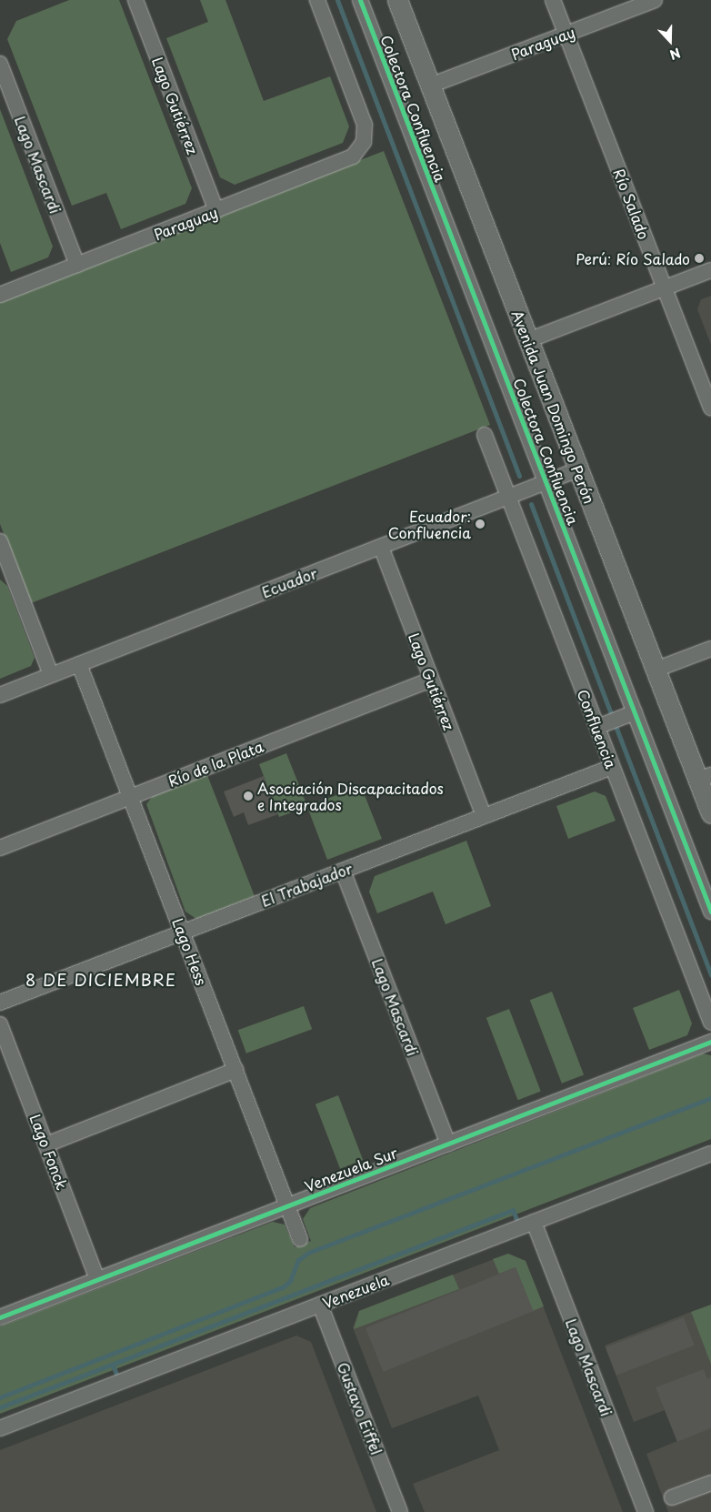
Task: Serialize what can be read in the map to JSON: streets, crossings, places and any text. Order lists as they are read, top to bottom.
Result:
{
  "streets": {
    "main road": ["Avenida Juan Domingo Perón"],
    "street": [
      "Paraguay",
      "Lago Gutiérrez",
      "Colectora Confluencia",
      "Lago Mascardi",
      "Río Salado",
      "Ecuador",
      "Confluencia",
      "Río de la Plata",
      "El Trabajador",
      "Lago Hess",
      "Lago Fonck",
      "Venezuela Sur",
      "Venezuela",
      "Gustavo Eiffel"
    ]
  },
  "crossings": [
    ["Paraguay", "Lago Gutiérrez"],
    ["Paraguay", "Lago Mascardi"],
    ["Paraguay", "Río Salado"],
    ["Paraguay", "Avenida Juan Domingo Perón"],
    ["Lago Gutiérrez", "Ecuador"],
    ["Lago Gutiérrez", "Río de la Plata"],
    ["Lago Gutiérrez", "El Trabajador"],
    ["Colectora Confluencia", "Ecuador"],
    ["Lago Mascardi", "El Trabajador"],
    ["Lago Mascardi", "Venezuela Sur"],
    ["Lago Mascardi", "Venezuela"],
    ["Avenida Juan Domingo Perón", "Ecuador"],
    ["Ecuador", "Confluencia"],
    ["Ecuador", "Lago Hess"],
    ["Confluencia", "El Trabajador"],
    ["Río de la Plata", "Lago Hess"],
    ["El Trabajador", "Lago Hess"],
    ["Lago Hess", "Venezuela Sur"],
    ["Lago Fonck", "Venezuela Sur"],
    ["Venezuela", "Gustavo Eiffel"]
  ],
  "districts": ["8 DE DICIEMBRE"],
  "places": ["Perú: Río Salado", "Ecuador: Confluencia", "Asociación Discapacitados e Integrados"],
  "north": "bottom"
}
